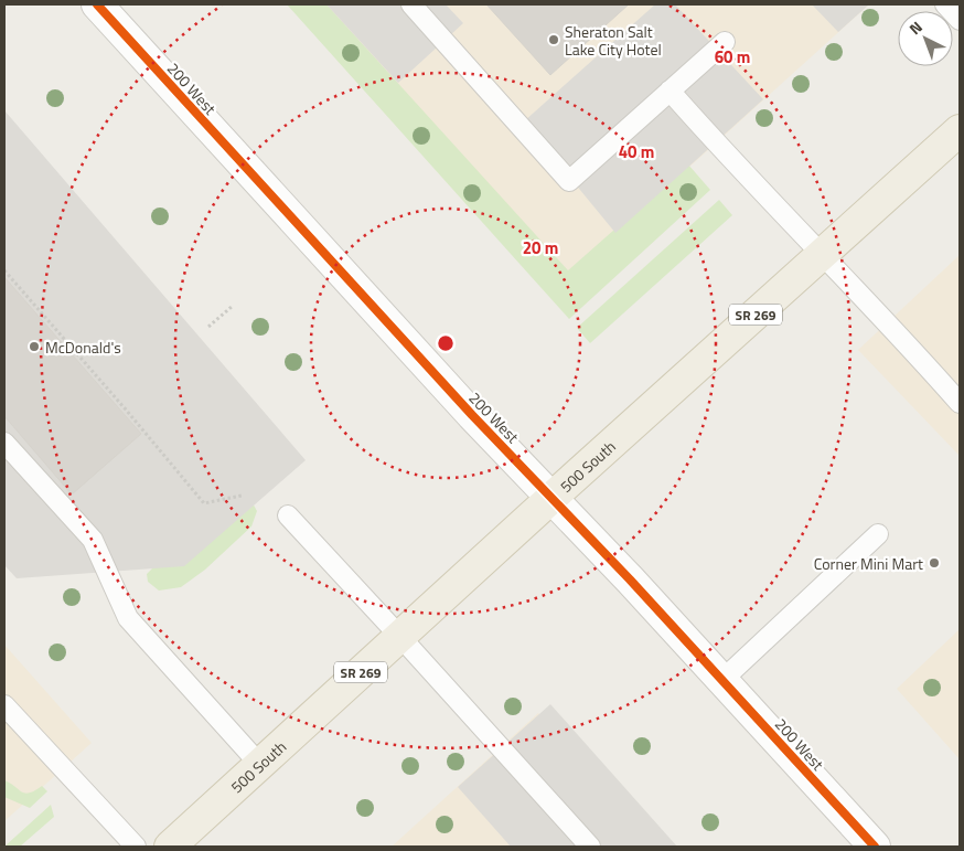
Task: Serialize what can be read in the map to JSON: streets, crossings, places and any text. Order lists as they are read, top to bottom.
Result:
{
  "streets": {
    "main road": ["SR 269", "500 South"],
    "street": ["200 West"]
  },
  "crossings": [
    ["200 West", "500 South"]
  ],
  "places": ["Sheraton Salt Lake City Hotel", "McDonald's", "Corner Mini Mart"],
  "north": "top left",
  "rings": ["60 m", "40 m", "20 m"]
}
